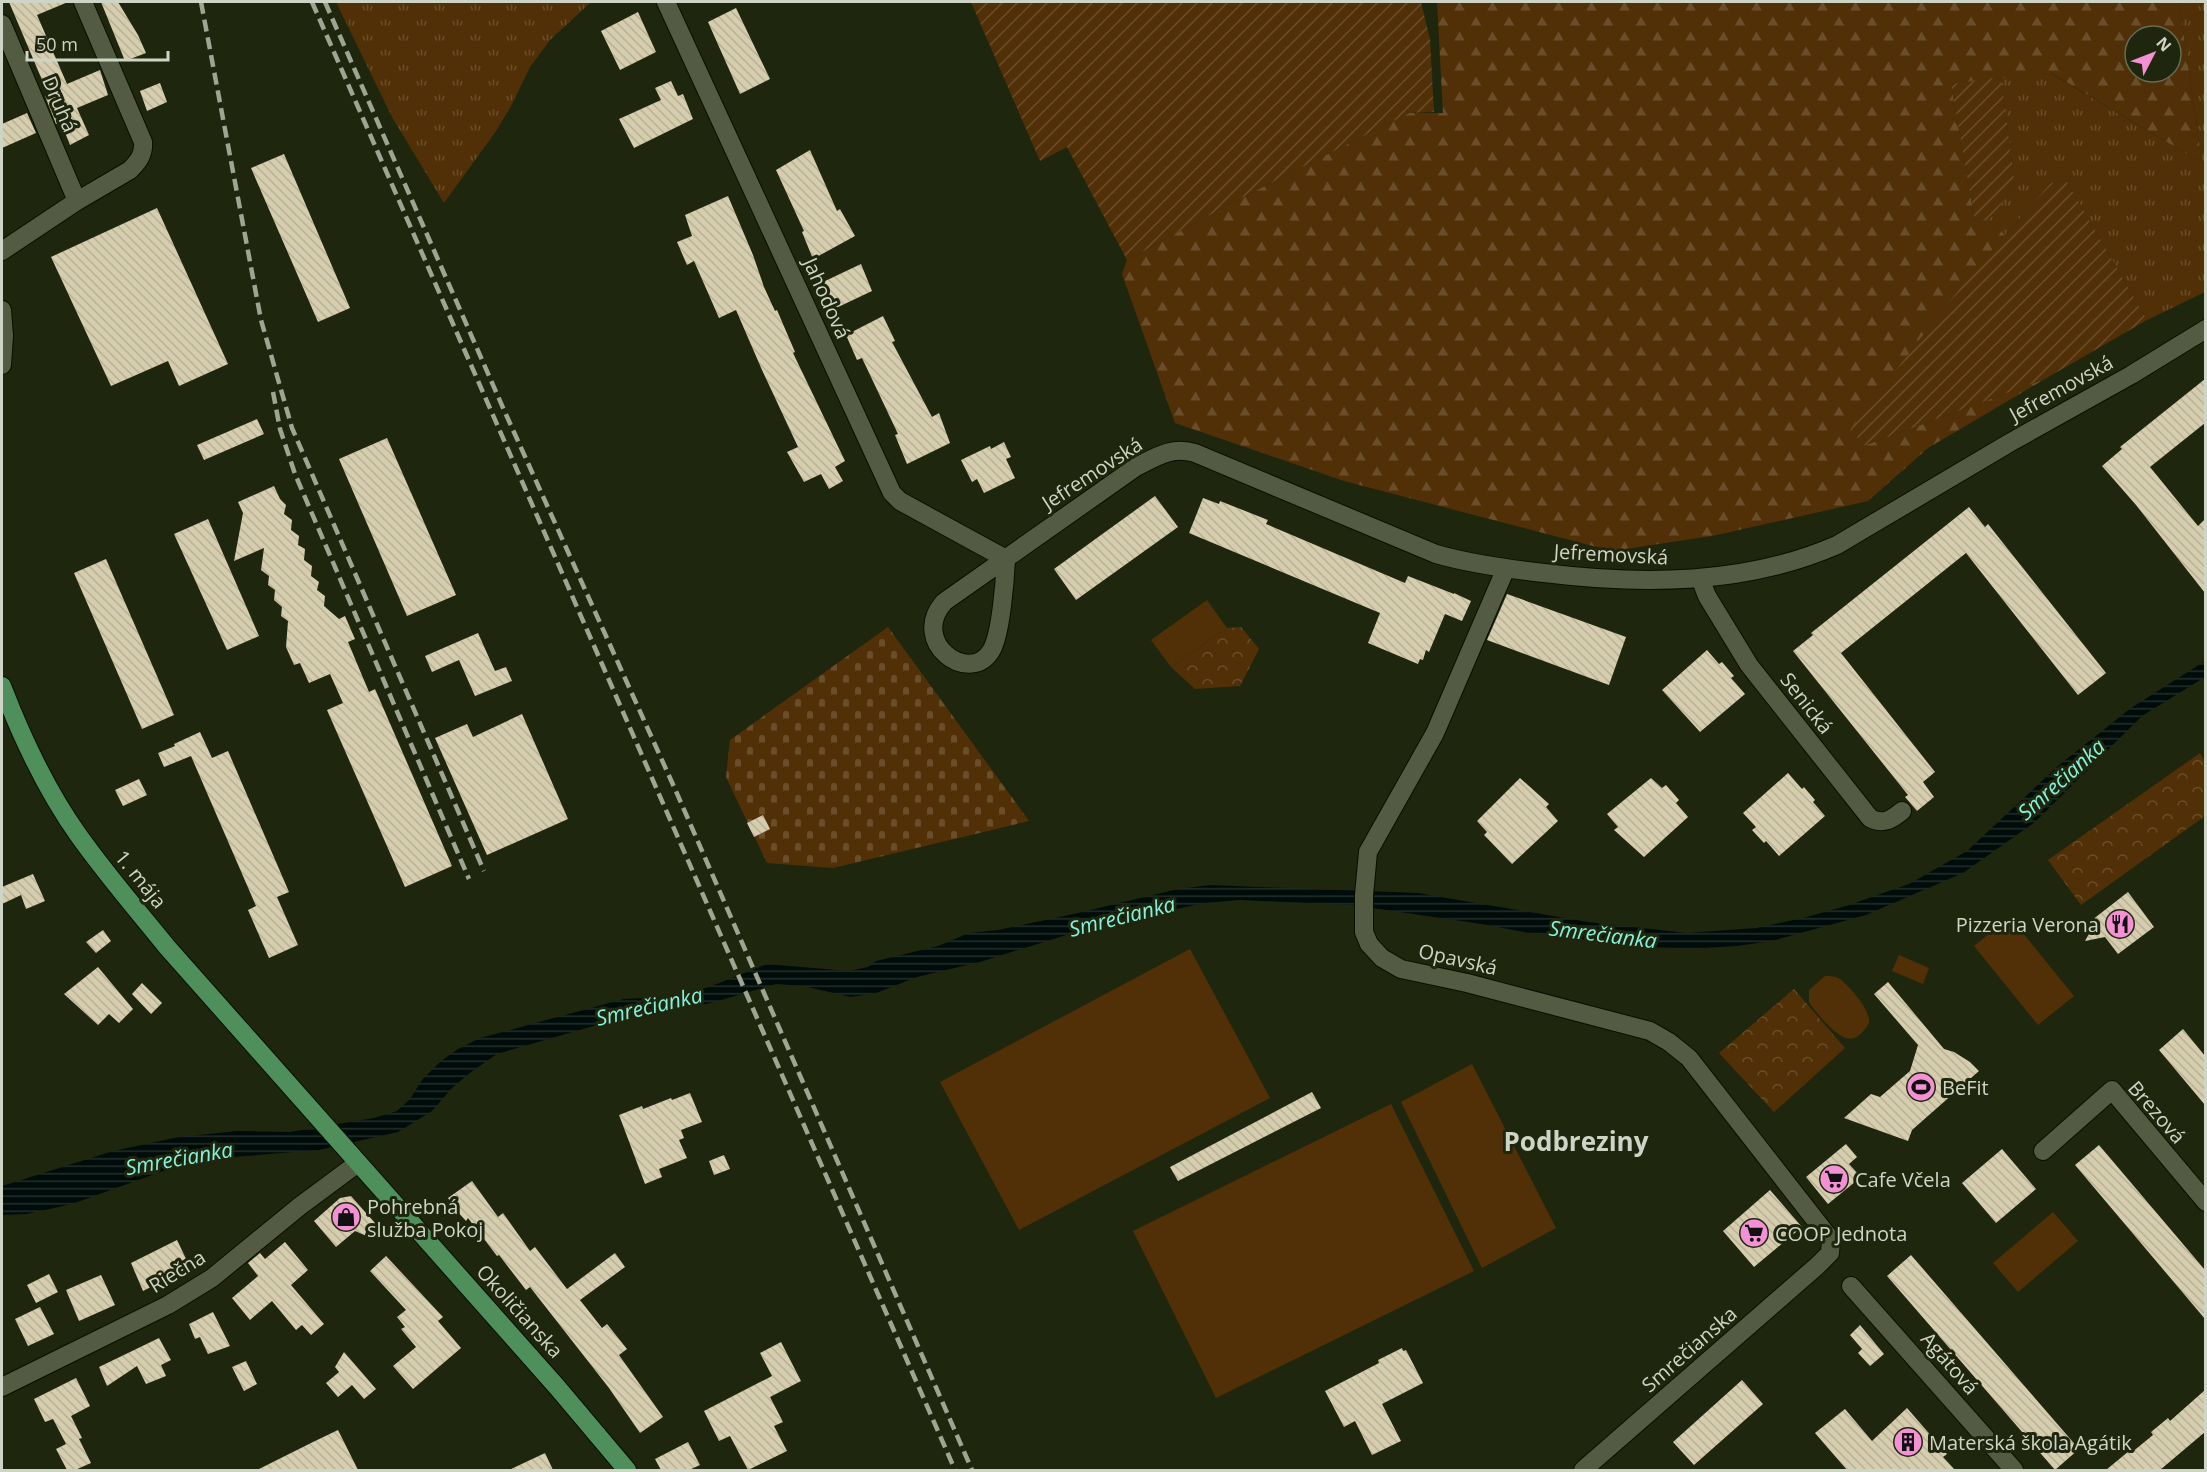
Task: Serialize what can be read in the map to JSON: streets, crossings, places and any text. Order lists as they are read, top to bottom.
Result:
{
  "streets": {
    "main road": ["1. mája", "Okoličianska"],
    "street": [
      "Druhá",
      "Jahodová",
      "Jefremovská",
      "Senická",
      "Opavská",
      "Brezová",
      "Riečna",
      "Smrečianska",
      "Agátová"
    ]
  },
  "crossings": [
    ["Jahodová", "Jefremovská"],
    ["Jefremovská", "Senická"],
    ["Jefremovská", "Opavská"],
    ["1. mája", "Okoličianska"],
    ["Opavská", "Smrečianska"],
    ["Riečna", "Okoličianska"]
  ],
  "districts": ["Podbreziny"],
  "water": ["Smrečianka"],
  "places": {
    "restaurant": ["Pizzeria Verona"],
    "sports": ["BeFit"],
    "supermarket": ["Cafe Včela", "COOP Jednota"],
    "shop": ["Pohrebná služba Pokoj"],
    "building": ["Materská škola Agátik"]
  },
  "scale_bar": "50 m",
  "north": "top right"
}
